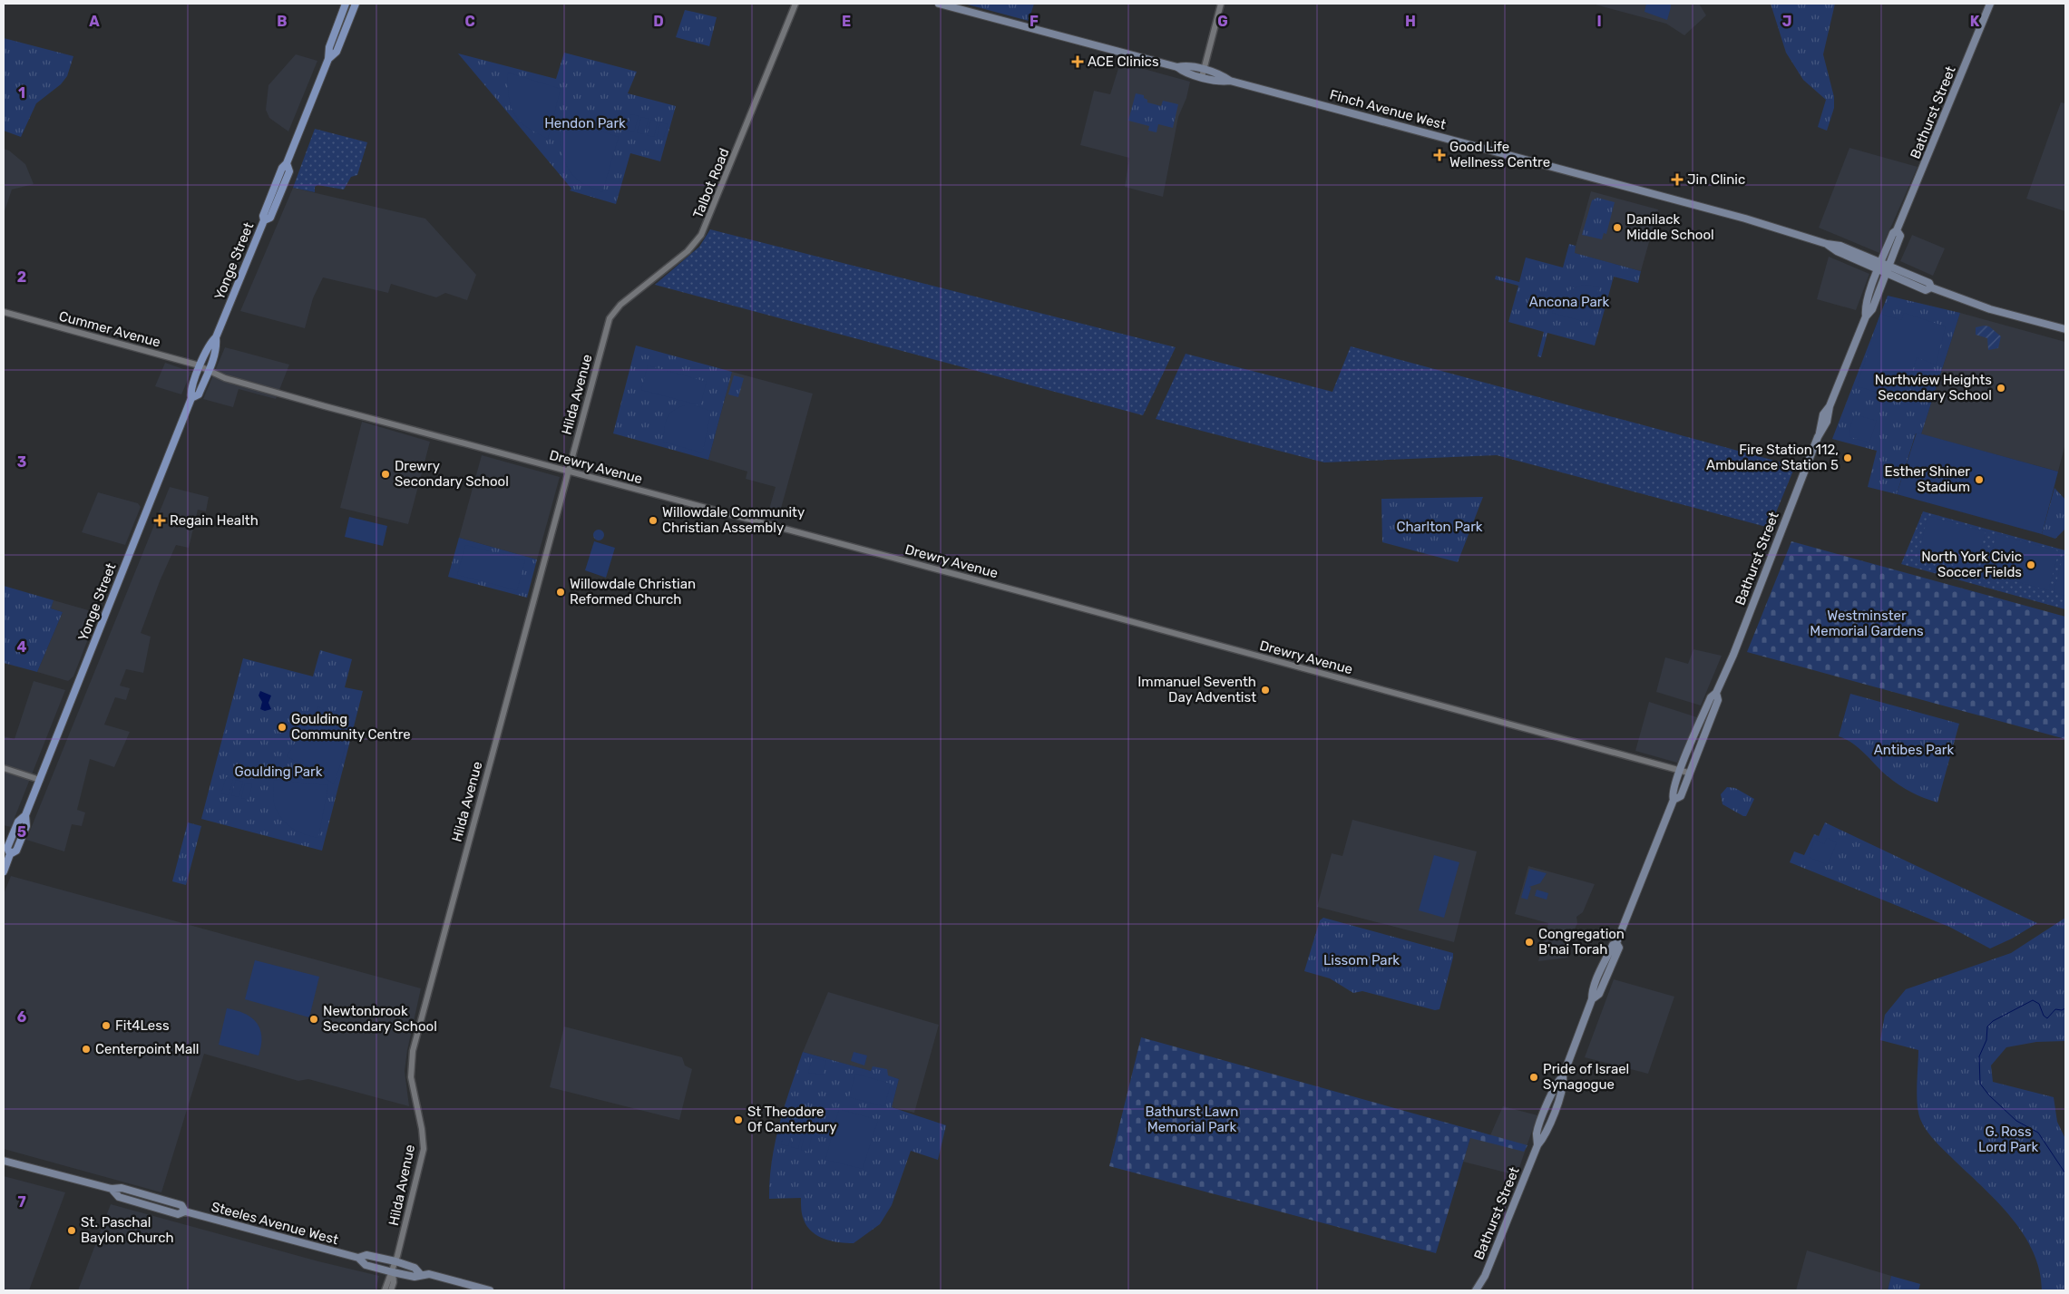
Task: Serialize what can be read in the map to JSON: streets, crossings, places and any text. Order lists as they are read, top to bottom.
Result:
{
  "streets": {
    "main road": [
      "Finch Avenue West",
      "Bathurst Street",
      "Yonge Street",
      "Steeles Avenue West"
    ],
    "street": [
      "Talbot Road",
      "Cummer Avenue",
      "Hilda Avenue",
      "Drewry Avenue"
    ]
  },
  "crossings": [
    ["Finch Avenue West", "Bathurst Street"],
    ["Bathurst Street", "Drewry Avenue"],
    ["Talbot Road", "Hilda Avenue"],
    ["Yonge Street", "Cummer Avenue"],
    ["Yonge Street", "Drewry Avenue"],
    ["Cummer Avenue", "Drewry Avenue"],
    ["Hilda Avenue", "Drewry Avenue"],
    ["Hilda Avenue", "Steeles Avenue West"]
  ],
  "parks": [
    "Hendon Park",
    "Ancona Park",
    "Charlton Park",
    "Westminster Memorial Gardens",
    "Antibes Park",
    "Goulding Park",
    "Lissom Park",
    "Bathurst Lawn Memorial Park",
    "G. Ross Lord Park"
  ],
  "places": {
    "health": [
      "ACE Clinics",
      "Good Life Wellness Centre",
      "Jin Clinic",
      "Regain Health"
    ],
    "other": [
      "Danilack Middle School",
      "Northview Heights Secondary School",
      "Fire Station 112, Ambulance Station 5",
      "Drewry Secondary School",
      "Esther Shiner Stadium",
      "Willowdale Community Christian Assembly",
      "North York Civic Soccer Fields",
      "Willowdale Christian Reformed Church",
      "Immanuel Seventh Day Adventist",
      "Goulding Community Centre",
      "Congregation B'nai Torah",
      "Newtonbrook Secondary School",
      "Fit4Less",
      "Centerpoint Mall",
      "Pride of Israel Synagogue",
      "St Theodore Of Canterbury",
      "St. Paschal Baylon Church"
    ]
  },
  "grid": {
    "columns": [
      "A",
      "B",
      "C",
      "D",
      "E",
      "F",
      "G",
      "H",
      "I",
      "J",
      "K"
    ],
    "rows": [
      "1",
      "2",
      "3",
      "4",
      "5",
      "6",
      "7"
    ]
  }
}
